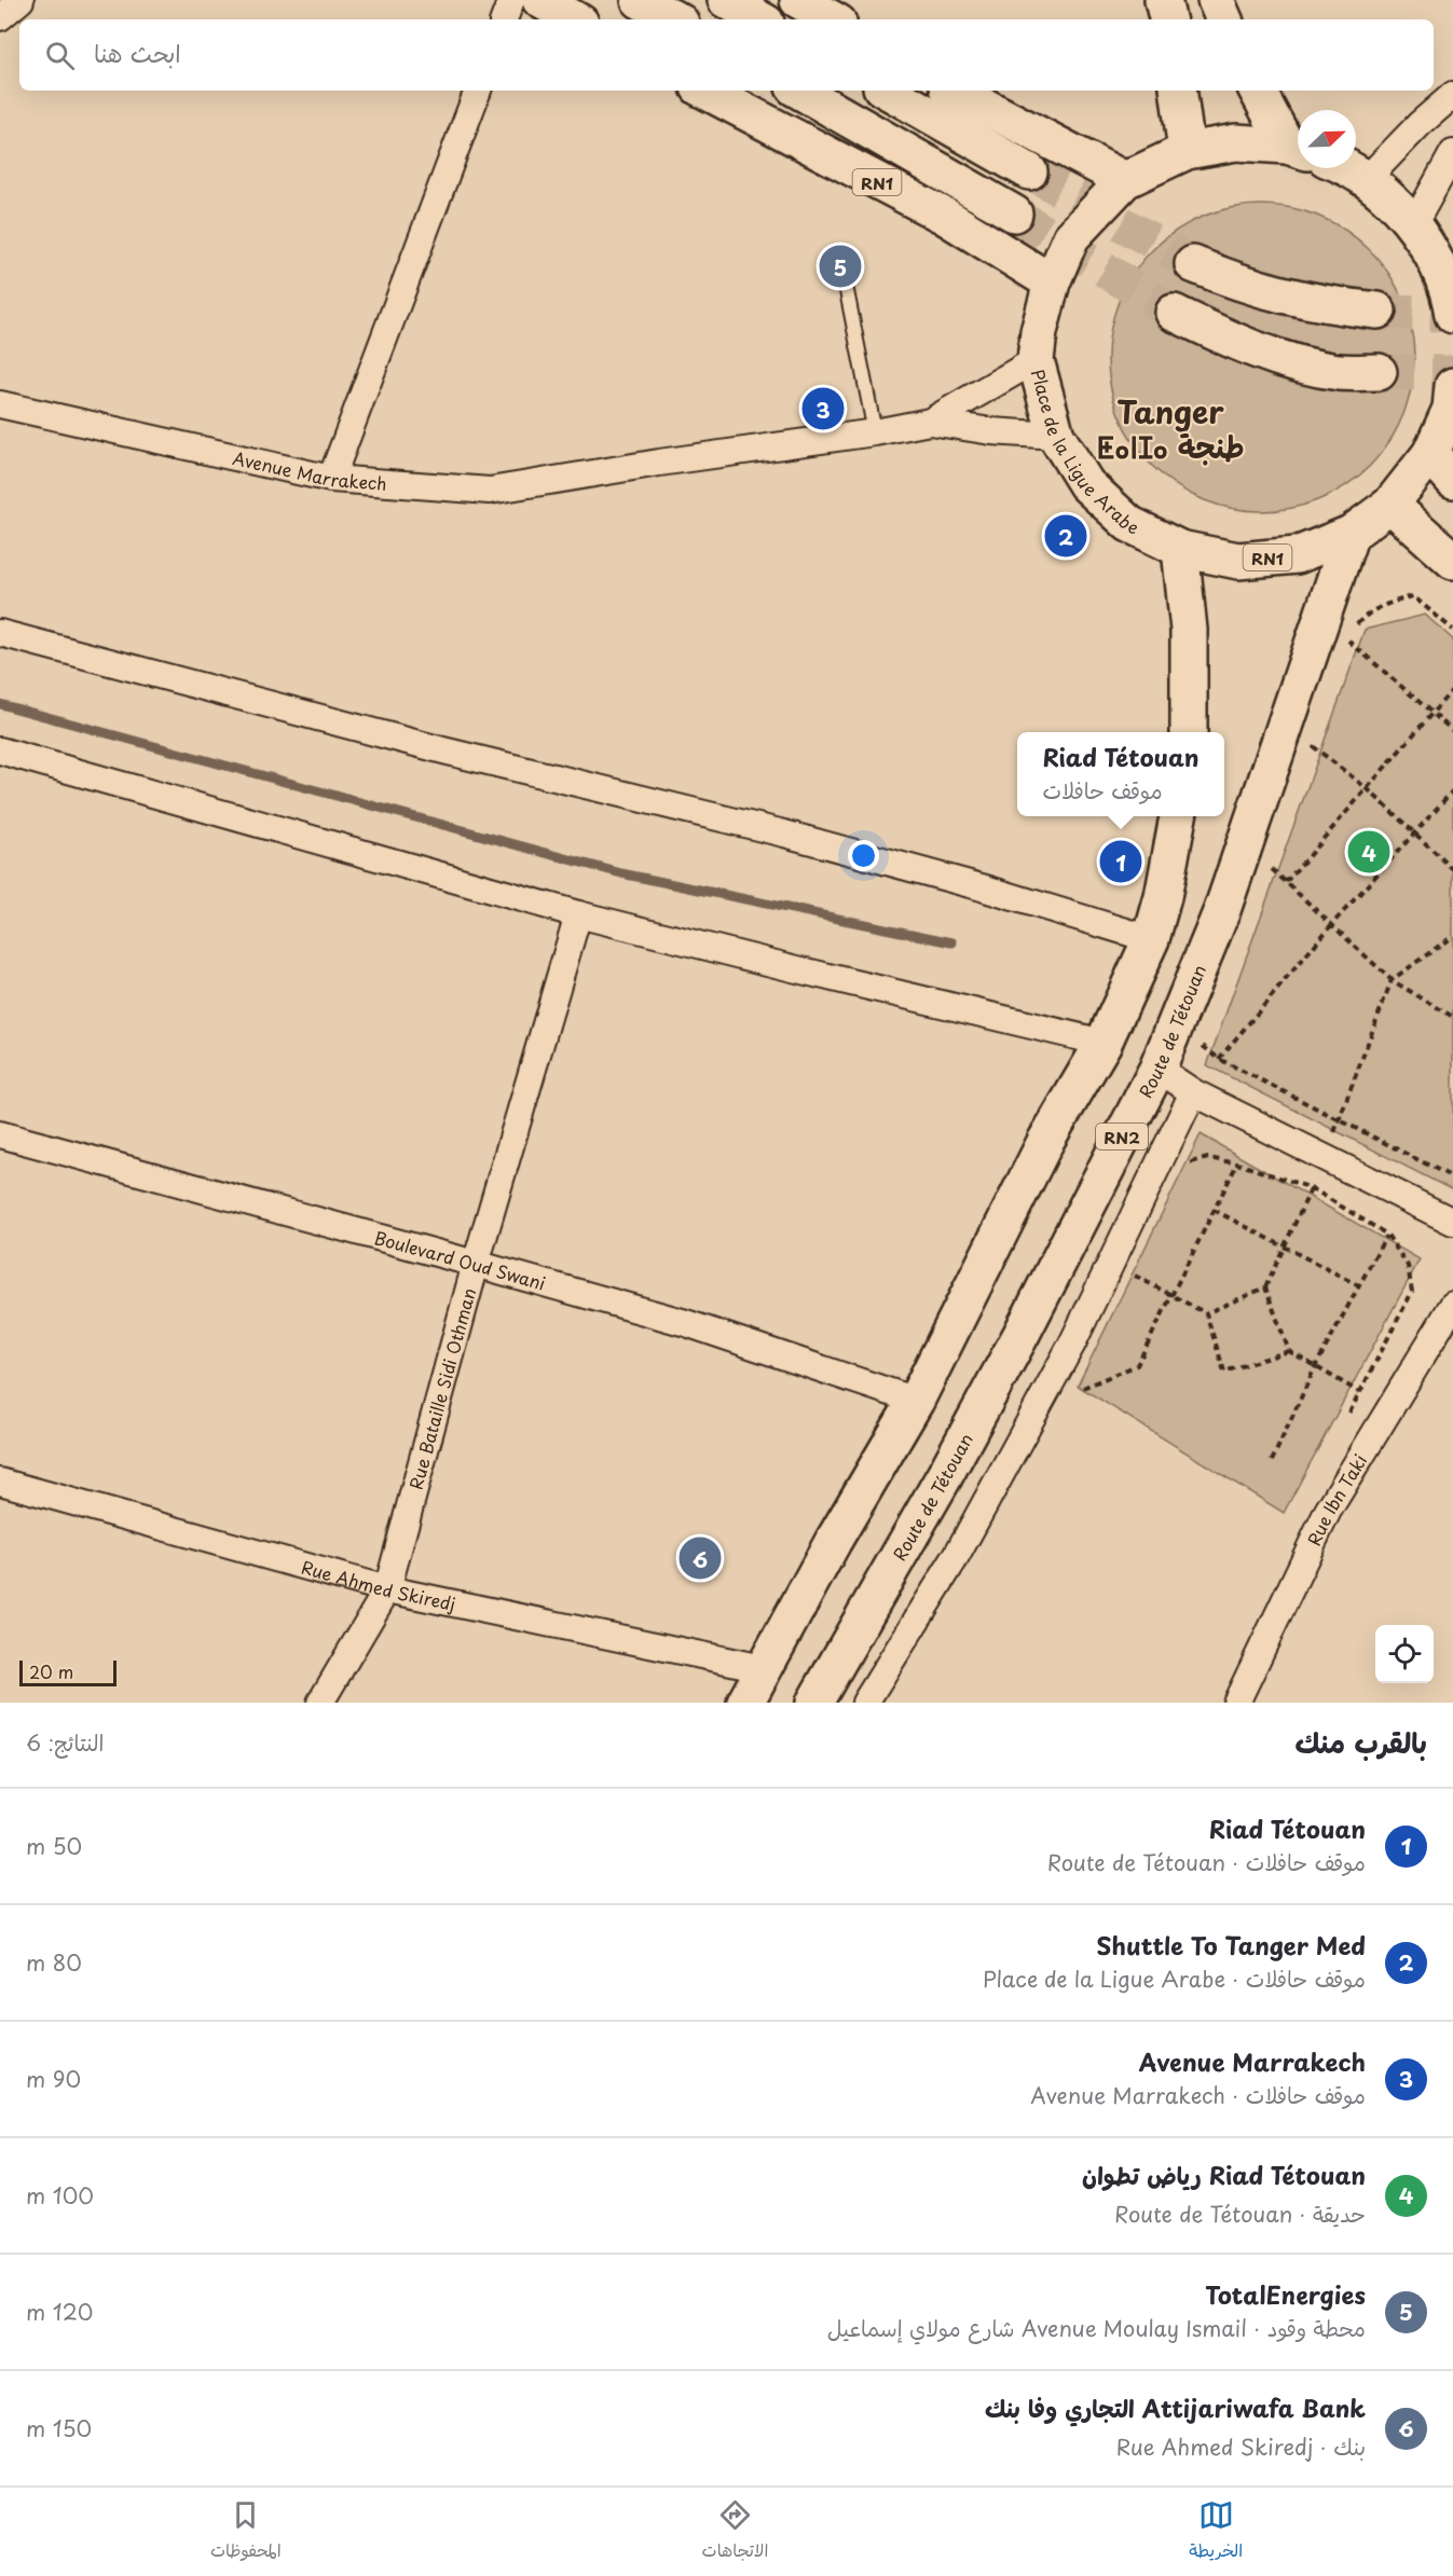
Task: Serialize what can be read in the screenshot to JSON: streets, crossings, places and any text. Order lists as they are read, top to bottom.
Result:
{
  "streets": {
    "main road": [
      "RN1",
      "Place de la Ligue Arabe",
      "Route de Tétouan",
      "RN2"
    ],
    "street": [
      "Avenue Marrakech",
      "Boulevard Oud Swani",
      "Rue Bataille Sidi Othman",
      "Rue Ibn Taki",
      "Rue Ahmed Skiredj"
    ]
  },
  "crossings": [
    ["RN1", "Place de la Ligue Arabe"],
    ["Place de la Ligue Arabe", "Avenue Marrakech"],
    ["Place de la Ligue Arabe", "Route de Tétouan"],
    ["Boulevard Oud Swani", "Rue Bataille Sidi Othman"],
    ["Rue Bataille Sidi Othman", "Rue Ahmed Skiredj"]
  ],
  "districts": ["Tanger ⵟⴰⵏⵊⴰ طنجة"],
  "scale_bar": "20 m",
  "north": "top right",
  "page": {
    "search": "ابحث هنا",
    "pins": [
      "5",
      "3",
      "2",
      "4",
      "1",
      "6"
    ],
    "popup": ["Riad Tétouan", "موقف حافلات"],
    "scale": "20 m",
    "heading": ["بالقرب منك", "النتائج: 6"],
    "list": [
      {
        "mark": "1",
        "name": "Riad Tétouan",
        "note": "موقف حافلات · Route de Tétouan",
        "value": "50 m"
      },
      {
        "mark": "2",
        "name": "Shuttle To Tanger Med",
        "note": "موقف حافلات · Place de la Ligue Arabe",
        "value": "80 m"
      },
      {
        "mark": "3",
        "name": "Avenue Marrakech",
        "note": "موقف حافلات · Avenue Marrakech",
        "value": "90 m"
      },
      {
        "mark": "4",
        "name": "Riad Tétouan رياض تطوان",
        "note": "حديقة · Route de Tétouan",
        "value": "100 m"
      },
      {
        "mark": "5",
        "name": "TotalEnergies",
        "note": "محطة وقود · Avenue Moulay Ismail شارع مولاي إسماعيل",
        "value": "120 m"
      },
      {
        "mark": "6",
        "name": "Attijariwafa Bank التجاري وفا بنك",
        "note": "بنك · Rue Ahmed Skiredj",
        "value": "150 m"
      }
    ],
    "nav": ["الخريطة", "الاتجاهات", "المحفوظات"]
  }
}
